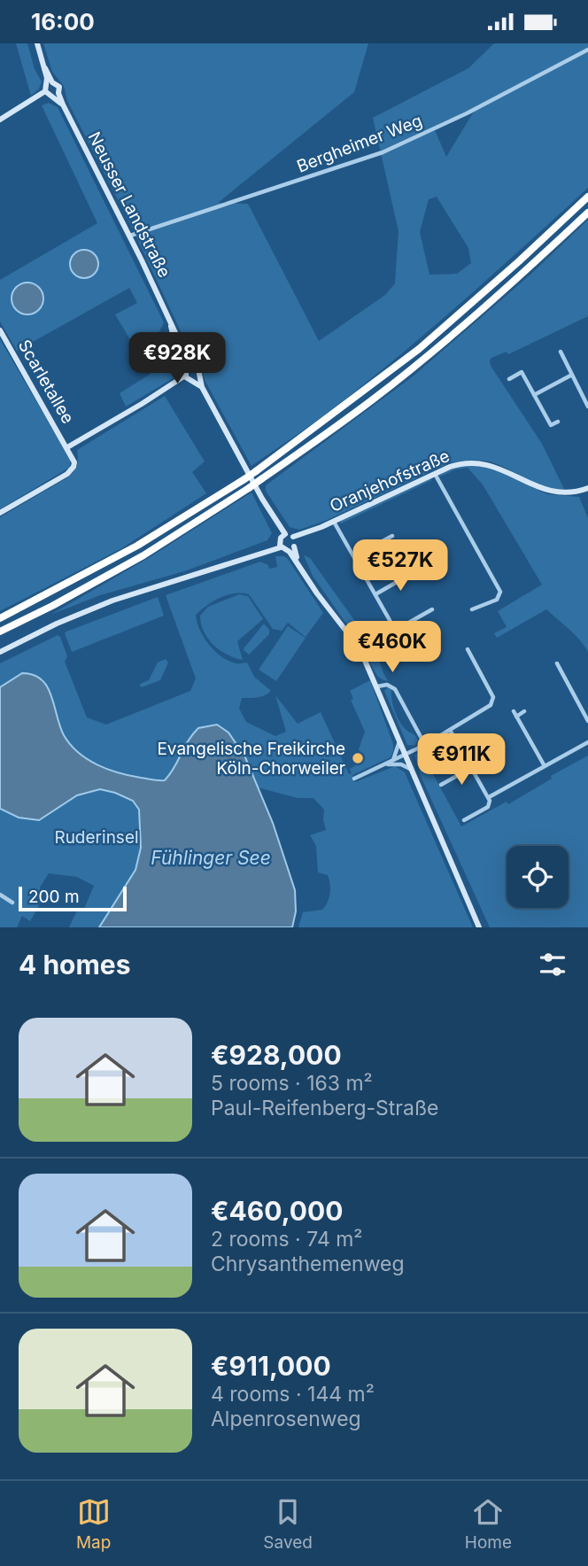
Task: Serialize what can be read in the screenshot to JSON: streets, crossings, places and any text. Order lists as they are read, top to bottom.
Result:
{
  "streets": {
    "street": [
      "Bergheimer Weg",
      "Neusser Landstraße",
      "Scarletallee",
      "Oranjehofstraße"
    ]
  },
  "crossings": [
    ["Bergheimer Weg", "Neusser Landstraße"],
    ["Neusser Landstraße", "Oranjehofstraße"]
  ],
  "water": ["Fühlinger See"],
  "parks": ["Ruderinsel"],
  "places": ["Evangelische Freikirche Köln-Chorweiler"],
  "scale_bar": "200 m",
  "page": {
    "status": "16:00",
    "price": [
      "€928K",
      "€527K",
      "€460K",
      "€911K"
    ],
    "scale": "200 m",
    "heading": "4 homes",
    "list": [
      {
        "name": "€928,000",
        "note": "5 rooms · 163 m² · Paul-Reifenberg-Straße"
      },
      {
        "name": "€460,000",
        "note": "2 rooms · 74 m² · Chrysanthemenweg"
      },
      {
        "name": "€911,000",
        "note": "4 rooms · 144 m² · Alpenrosenweg"
      }
    ],
    "tabs": ["Map", "Saved", "Home"]
  }
}
